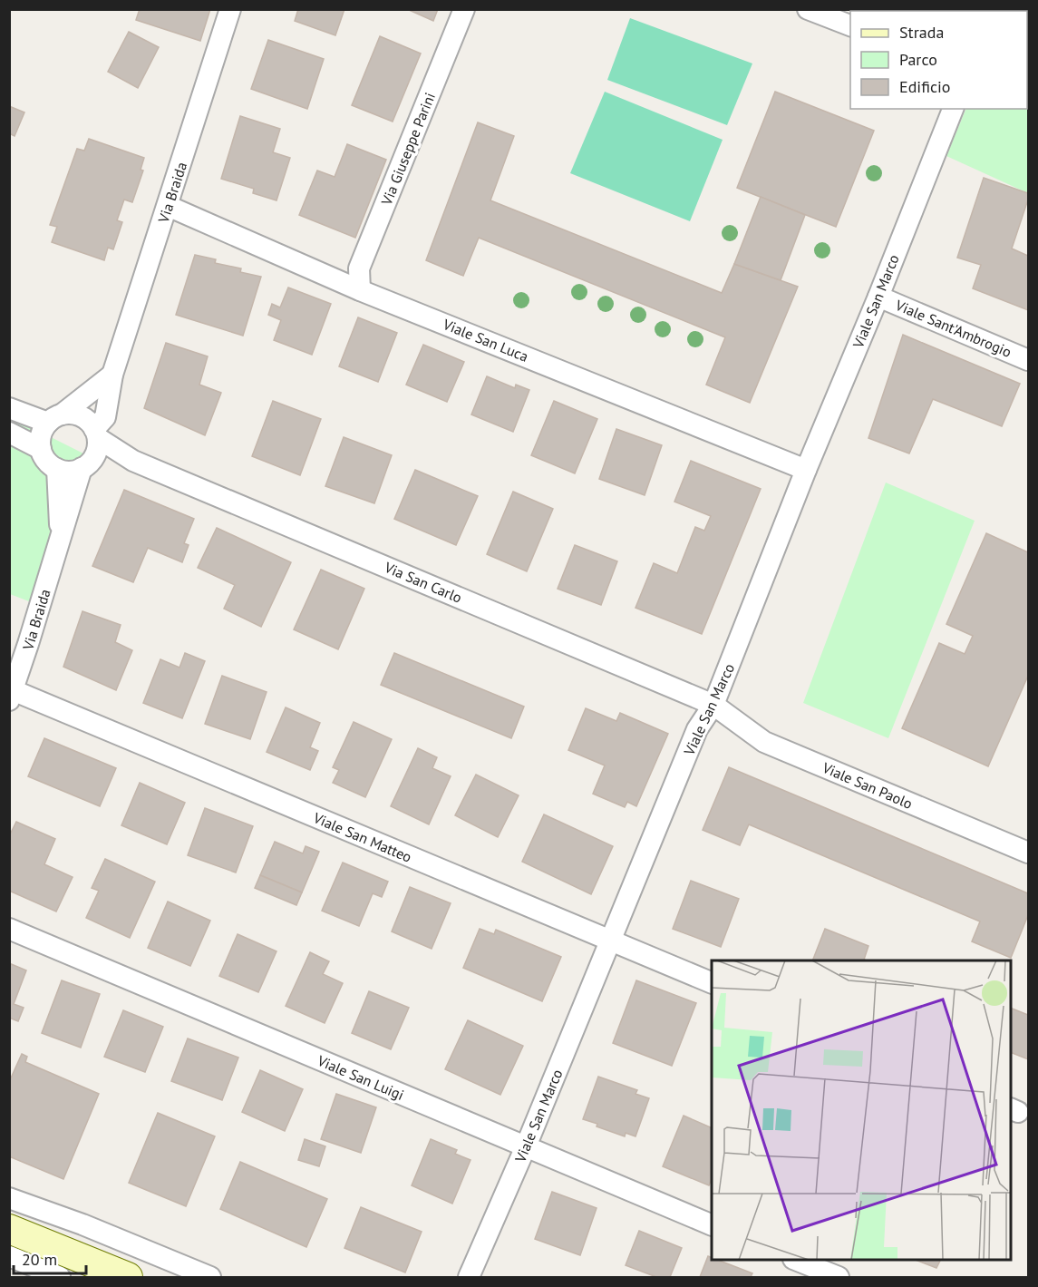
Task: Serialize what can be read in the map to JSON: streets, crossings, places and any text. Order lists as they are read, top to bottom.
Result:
{
  "streets": {
    "street": [
      "Via Giuseppe Parini",
      "Via Braida",
      "Viale San Marco",
      "Viale Sant'Ambrogio",
      "Viale San Luca",
      "Via San Carlo",
      "Viale San Paolo",
      "Viale San Matteo",
      "Viale San Luigi"
    ]
  },
  "crossings": [
    ["Via Giuseppe Parini", "Viale San Luca"],
    ["Via Braida", "Viale San Luca"],
    ["Via Braida", "Via San Carlo"],
    ["Via Braida", "Viale San Matteo"],
    ["Viale San Marco", "Viale Sant'Ambrogio"],
    ["Viale San Marco", "Viale San Luca"],
    ["Viale San Marco", "Via San Carlo"],
    ["Viale San Marco", "Viale San Paolo"],
    ["Viale San Marco", "Viale San Matteo"],
    ["Viale San Marco", "Viale San Luigi"],
    ["Via San Carlo", "Viale San Paolo"]
  ],
  "legend": ["Strada", "Parco", "Edificio"],
  "scale_bar": "20 m"
}
